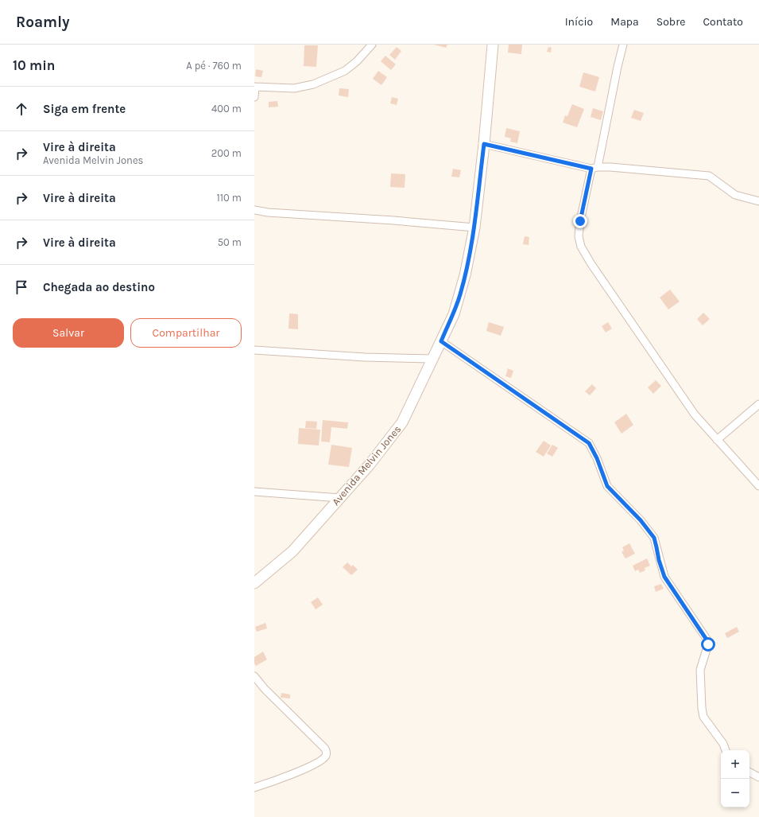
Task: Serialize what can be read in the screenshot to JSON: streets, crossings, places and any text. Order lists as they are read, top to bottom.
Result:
{
  "streets": {
    "street": ["Avenida Melvin Jones"]
  },
  "page": {
    "header": "Roamly",
    "nav": [
      "Início",
      "Mapa",
      "Sobre",
      "Contato"
    ],
    "heading": ["10 min", "A pé · 760 m"],
    "list": [
      ["Siga em frente", "400 m"],
      ["Vire à direita", "Avenida Melvin Jones", "200 m"],
      ["Vire à direita", "110 m"],
      ["Vire à direita", "50 m"],
      "Chegada ao destino"
    ],
    "buttons": ["Salvar", "Compartilhar"],
    "map_buttons": ["+", "−"]
  }
}
